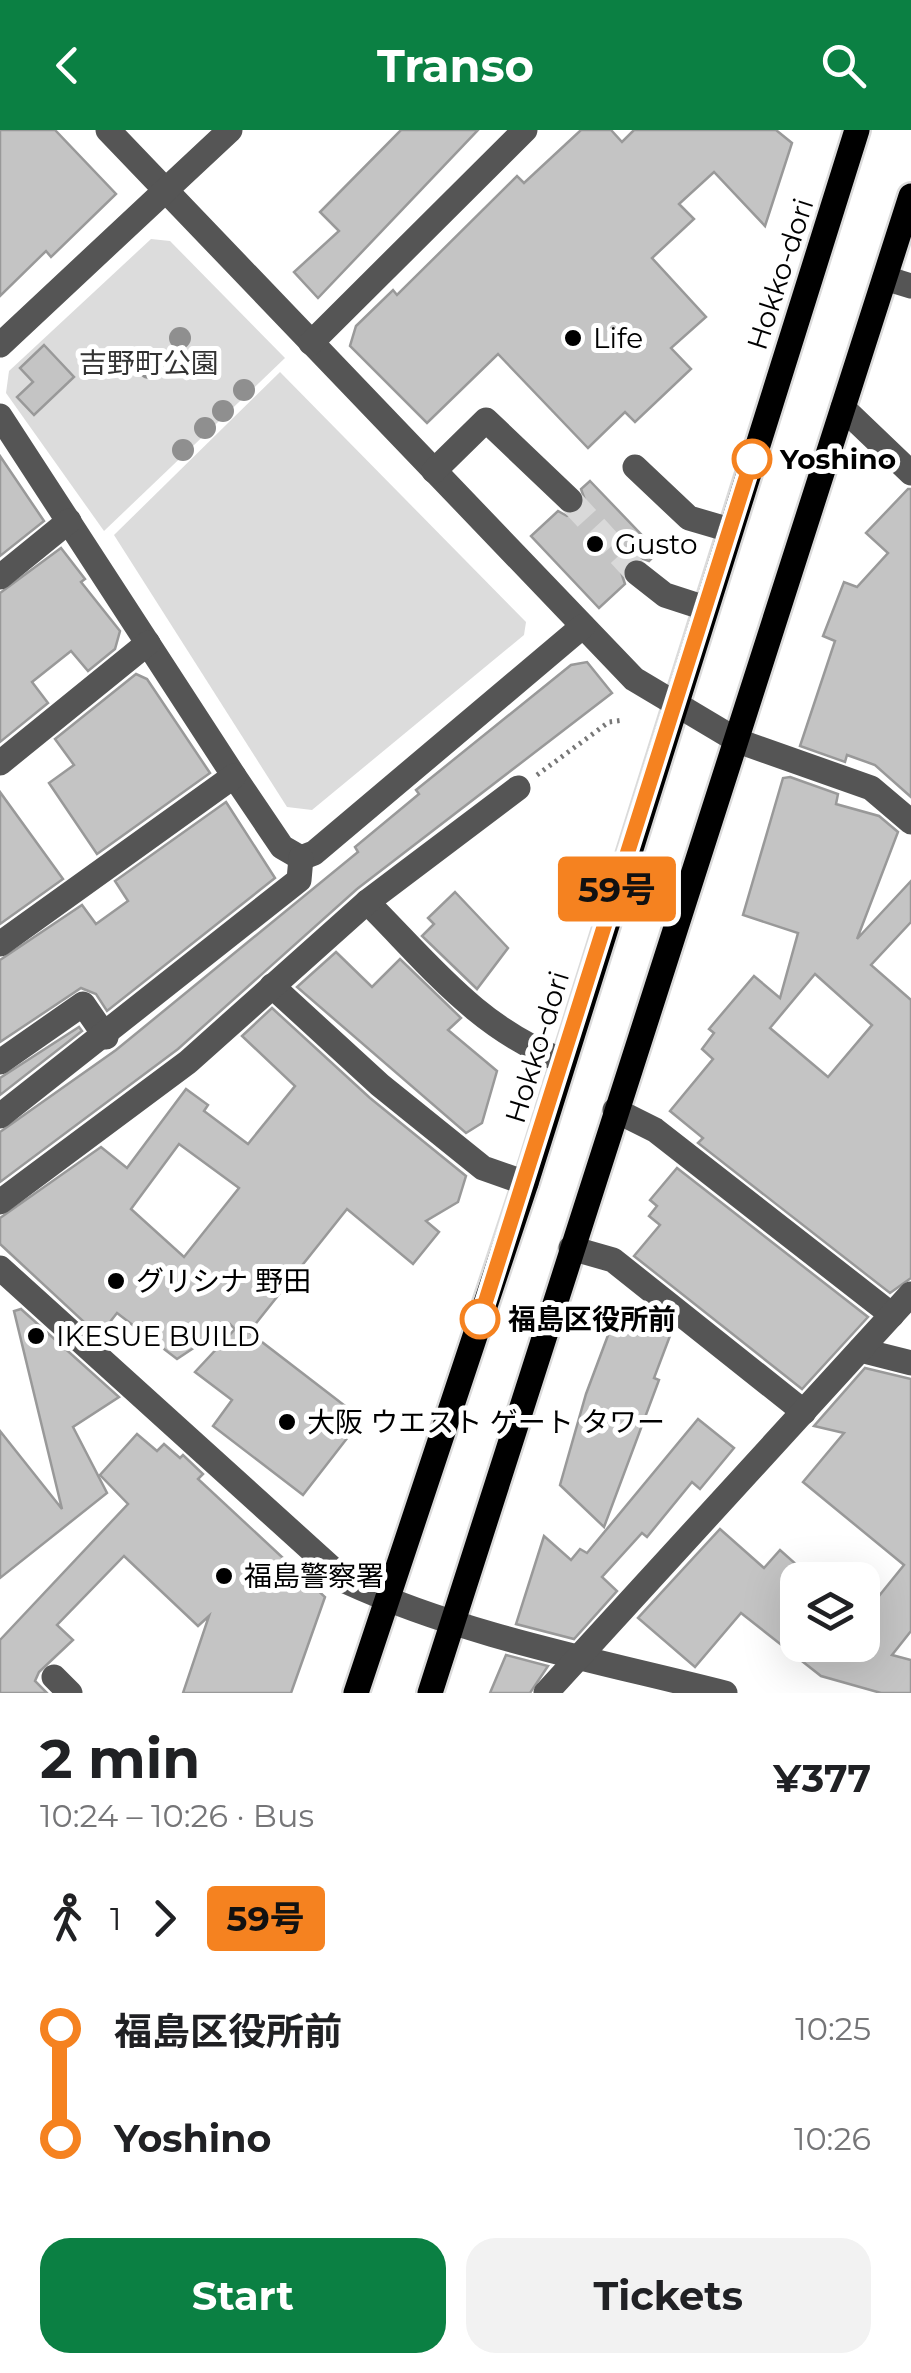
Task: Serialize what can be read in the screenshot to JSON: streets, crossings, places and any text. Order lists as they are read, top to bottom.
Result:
{
  "streets": {
    "main road": ["Hokko-dori"]
  },
  "parks": ["吉野町公園"],
  "places": [
    "Life",
    "Yoshino",
    "Gusto",
    "グリシナ 野田",
    "福島区役所前",
    "IKESUE BUILD",
    "大阪 ウエスト ゲート タワー",
    "福島警察署"
  ],
  "lines": ["bus line 59号"],
  "page": {
    "header": "Transo",
    "on_map": "59号",
    "heading": ["2 min", "10:24 – 10:26 · Bus", "¥377"],
    "legs": ["1", "59号"],
    "list": [
      {
        "name": "福島区役所前",
        "value": "10:25"
      },
      {
        "name": "Yoshino",
        "value": "10:26"
      }
    ],
    "buttons": ["Start", "Tickets"]
  }
}
